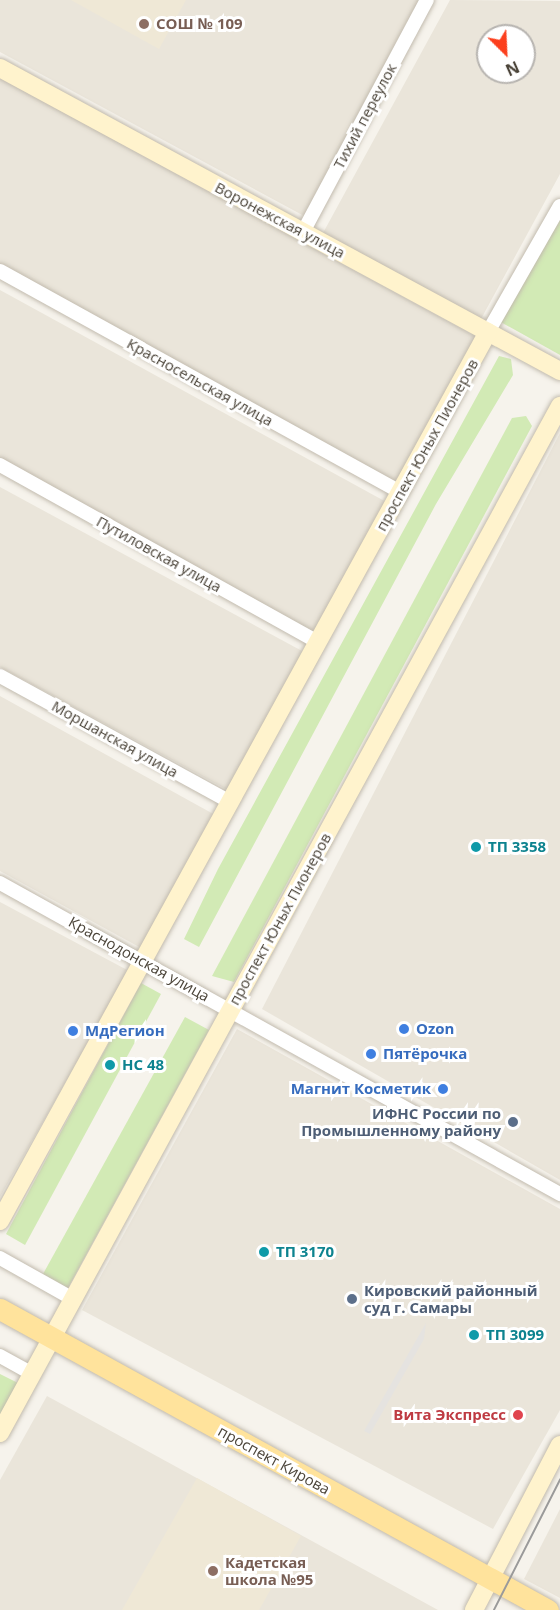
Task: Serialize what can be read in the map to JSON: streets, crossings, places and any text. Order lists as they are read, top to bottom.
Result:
{
  "streets": {
    "main road": ["проспект Кирова"],
    "street": [
      "Тихий переулок",
      "Воронежская улица",
      "Красносельская улица",
      "проспект Юных Пионеров",
      "Путиловская улица",
      "Моршанская улица",
      "Краснодонская улица"
    ]
  },
  "crossings": [
    ["Тихий переулок", "Воронежская улица"],
    ["Воронежская улица", "проспект Юных Пионеров"],
    ["Красносельская улица", "проспект Юных Пионеров"],
    ["проспект Юных Пионеров", "Путиловская улица"],
    ["проспект Юных Пионеров", "Моршанская улица"],
    ["проспект Юных Пионеров", "Краснодонская улица"],
    ["проспект Юных Пионеров", "проспект Кирова"]
  ],
  "places": [
    "СОШ № 109",
    "ТП 3358",
    "Ozon",
    "МдРегион",
    "Пятёрочка",
    "НС 48",
    "Магнит Косметик",
    "ИФНС России по Промышленному району",
    "ТП 3170",
    "Кировский районный суд г. Самары",
    "ТП 3099",
    "Вита Экспресс",
    "Кадетская школа №95"
  ],
  "north": "bottom right"
}
